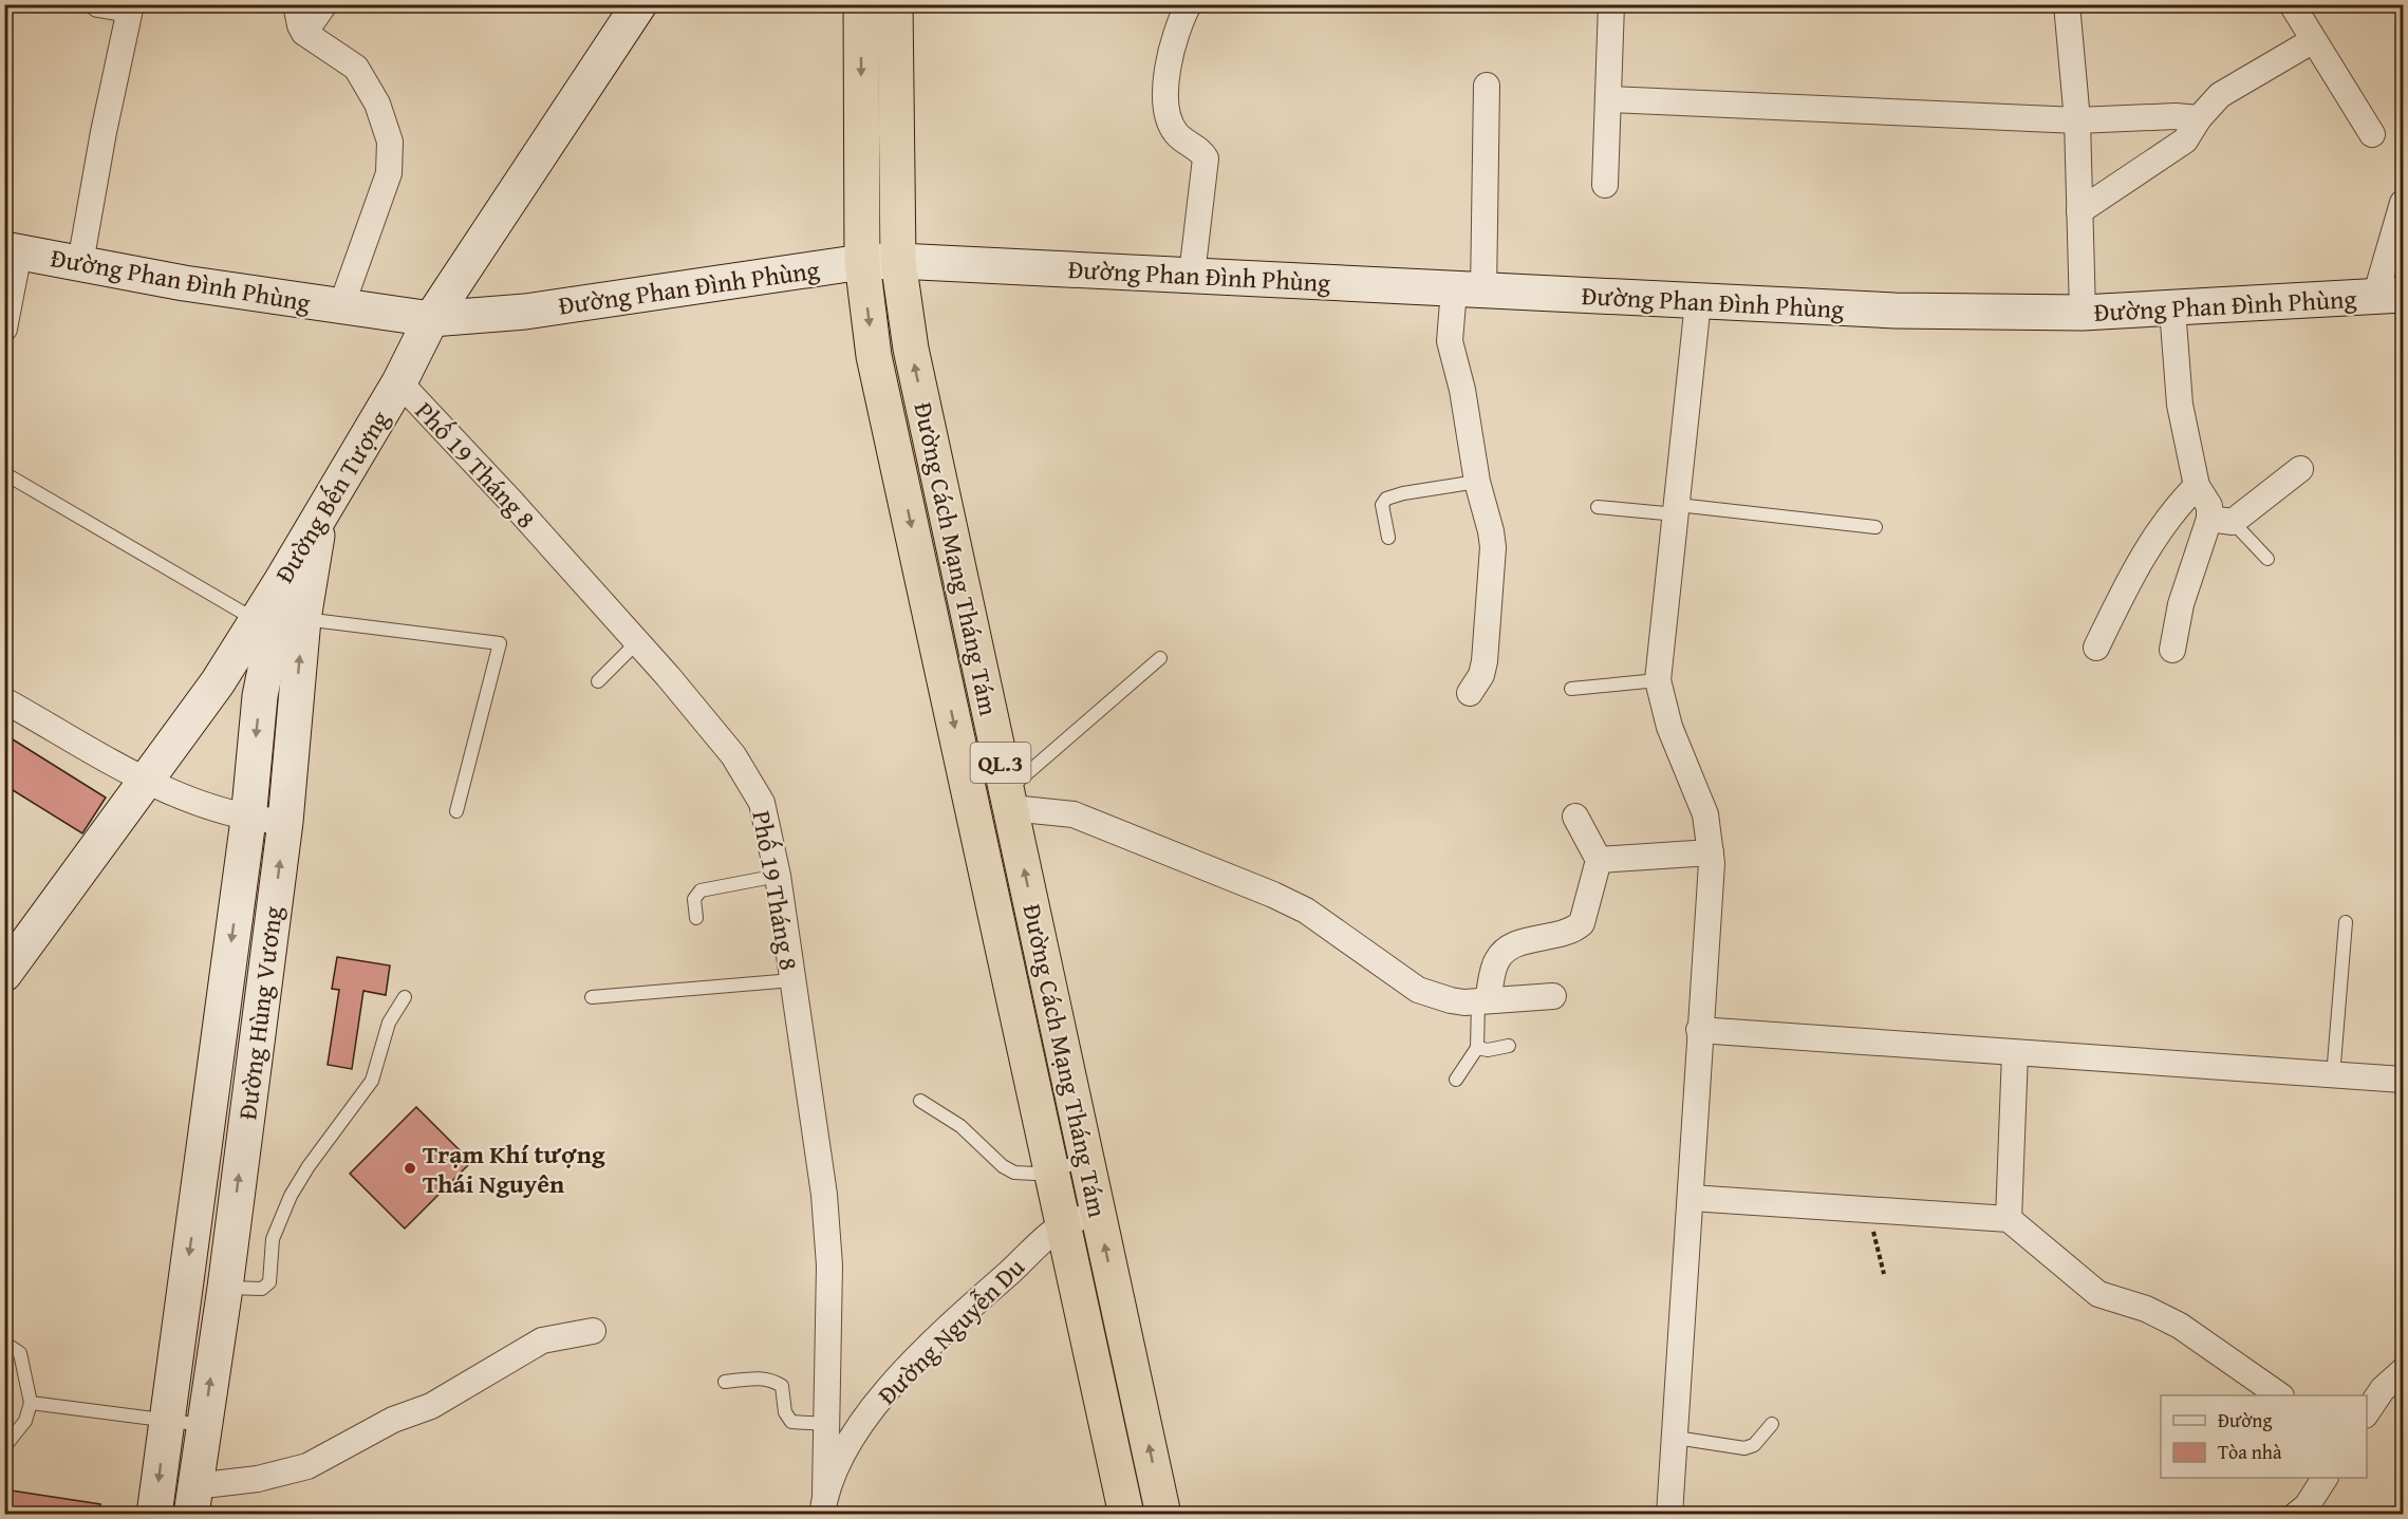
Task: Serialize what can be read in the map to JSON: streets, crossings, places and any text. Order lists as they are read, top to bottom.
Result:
{
  "streets": {
    "highway": ["Đường Cách Mạng Tháng Tám", "QL.3"],
    "street": [
      "Đường Phan Đình Phùng",
      "Phố 19 Tháng 8",
      "Đường Bến Tượng",
      "Đường Hùng Vương",
      "Đường Nguyễn Du"
    ]
  },
  "crossings": [
    ["Đường Phan Đình Phùng", "Đường Bến Tượng"],
    ["Đường Phan Đình Phùng", "Đường Cách Mạng Tháng Tám"],
    ["Phố 19 Tháng 8", "Đường Bến Tượng"],
    ["Phố 19 Tháng 8", "Đường Nguyễn Du"],
    ["Đường Bến Tượng", "Đường Hùng Vương"],
    ["Đường Cách Mạng Tháng Tám", "Đường Nguyễn Du"]
  ],
  "places": ["Trạm Khí tượng Thái Nguyên"],
  "legend": ["Đường", "Tòa nhà"]
}
